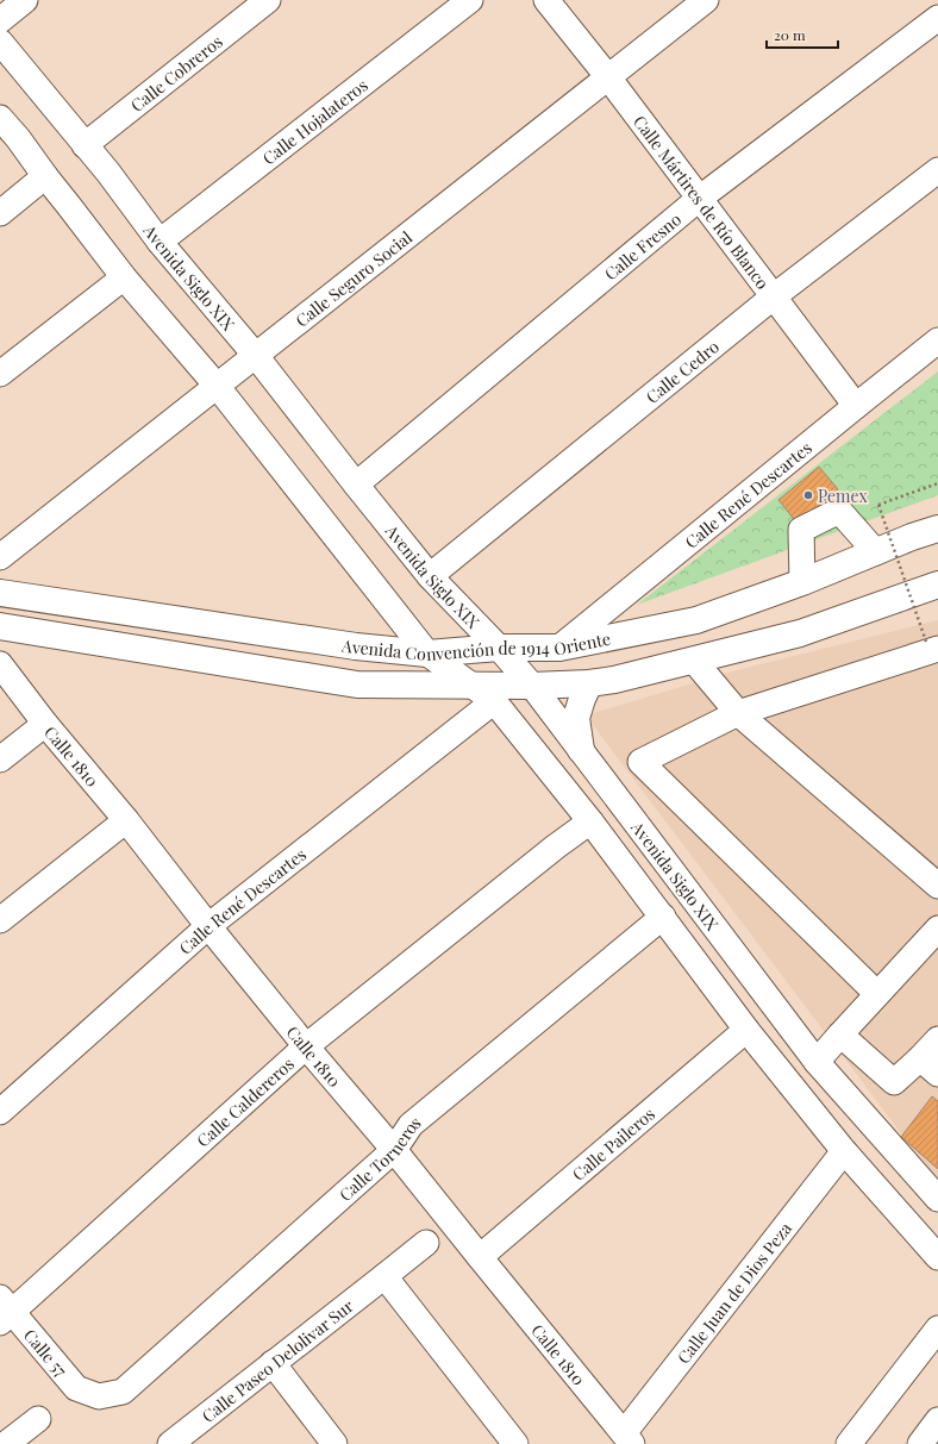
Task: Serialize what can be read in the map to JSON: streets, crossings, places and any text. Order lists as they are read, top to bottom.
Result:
{
  "streets": {
    "main road": ["Avenida Convención de 1914 Oriente"],
    "street": [
      "Calle Cobreros",
      "Calle Hojalateros",
      "Calle Mártires de Río Blanco",
      "Calle Fresno",
      "Avenida Siglo XIX",
      "Calle Seguro Social",
      "Calle Cedro",
      "Calle René Descartes",
      "Calle 1810",
      "Calle Caldereros",
      "Calle Paileros",
      "Calle Torneros",
      "Calle Juan de Dios Peza",
      "Calle 57",
      "Calle Paseo Delolivar Sur"
    ]
  },
  "crossings": [
    ["Calle Cobreros", "Avenida Siglo XIX"],
    ["Calle Hojalateros", "Avenida Siglo XIX"],
    ["Calle Mártires de Río Blanco", "Calle Fresno"],
    ["Calle Mártires de Río Blanco", "Calle Seguro Social"],
    ["Calle Mártires de Río Blanco", "Calle Cedro"],
    ["Calle Mártires de Río Blanco", "Calle René Descartes"],
    ["Calle Fresno", "Avenida Siglo XIX"],
    ["Avenida Siglo XIX", "Calle Seguro Social"],
    ["Avenida Siglo XIX", "Calle Cedro"],
    ["Avenida Siglo XIX", "Avenida Convención de 1914 Oriente"],
    ["Calle René Descartes", "Avenida Convención de 1914 Oriente"],
    ["Calle René Descartes", "Calle 1810"],
    ["Calle 1810", "Calle Caldereros"],
    ["Calle 1810", "Calle Paileros"],
    ["Calle 1810", "Calle Torneros"],
    ["Calle 1810", "Calle Juan de Dios Peza"],
    ["Calle Caldereros", "Calle 57"],
    ["Calle Torneros", "Calle 57"]
  ],
  "places": ["Pemex"],
  "scale_bar": "20 m"
}
